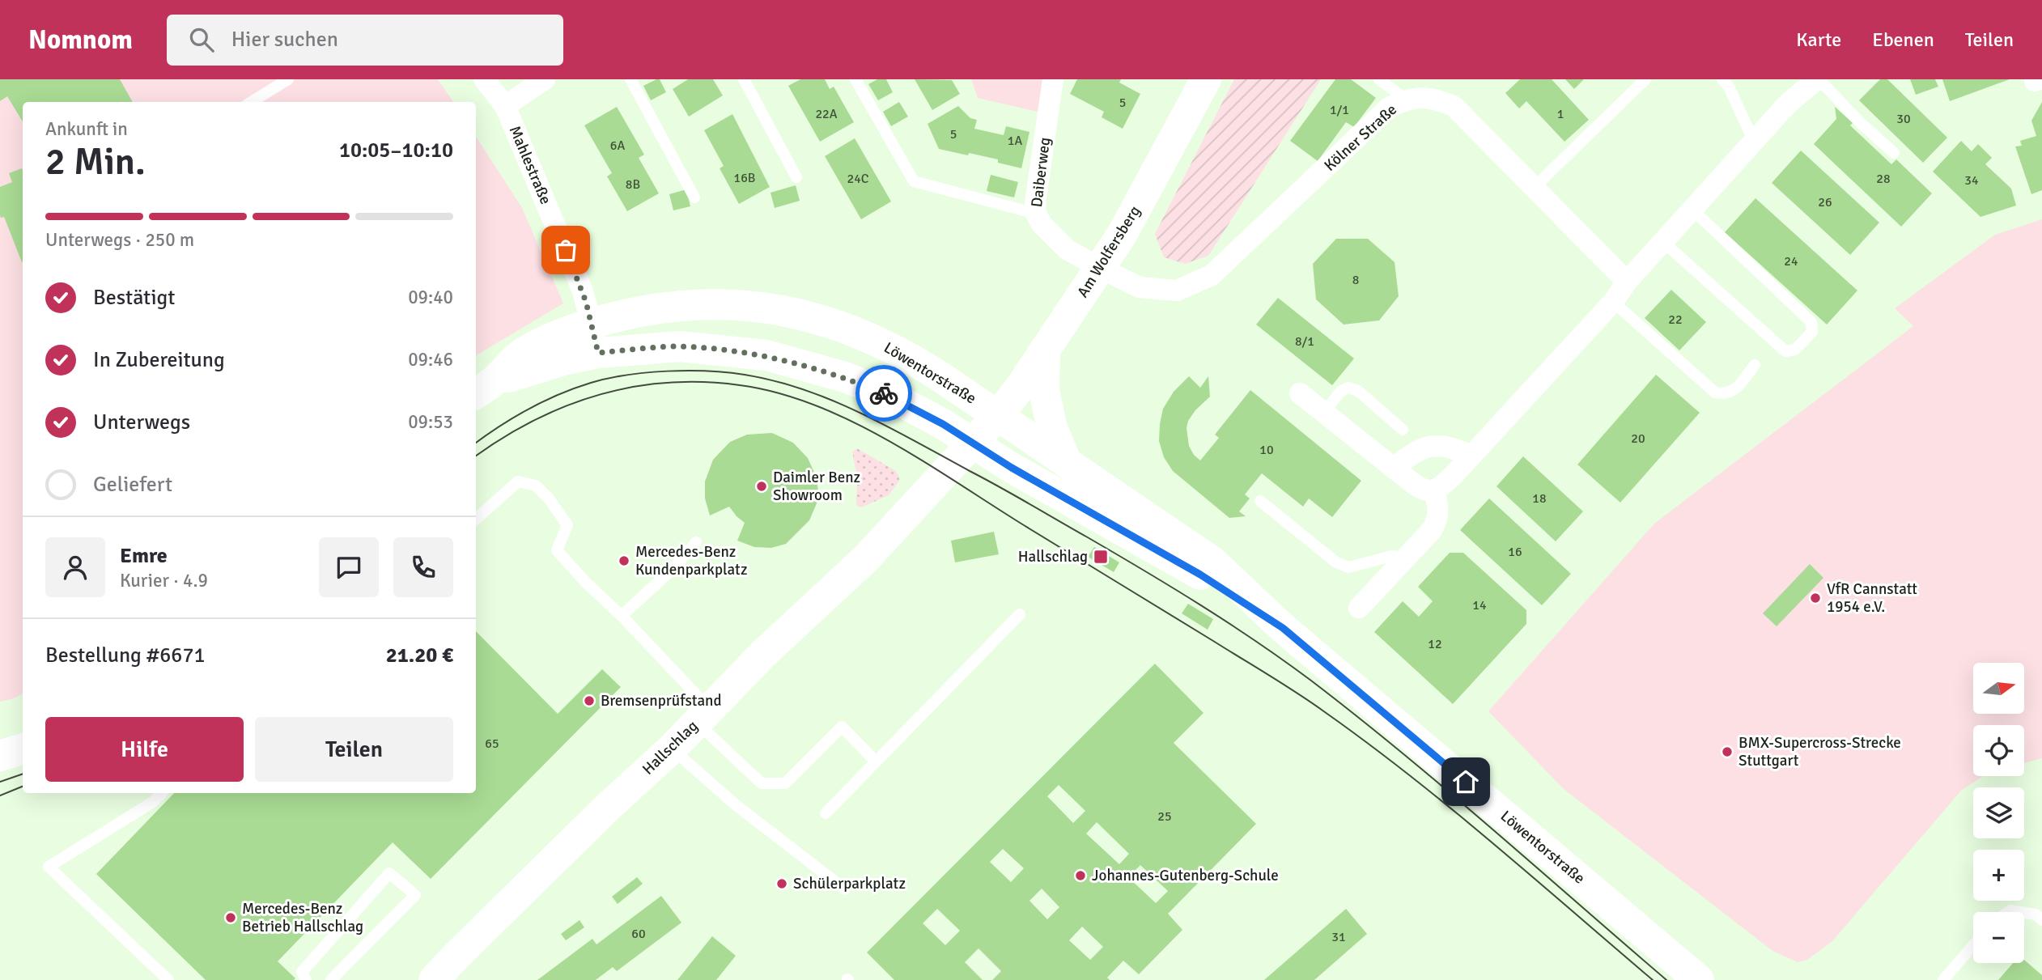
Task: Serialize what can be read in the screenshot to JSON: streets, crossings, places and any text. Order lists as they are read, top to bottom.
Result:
{
  "streets": {
    "main road": ["Am Wolfersberg", "Löwentorstraße", "Hallschlag"],
    "street": ["Kölner Straße", "Mahlestraße", "Daiberweg"]
  },
  "crossings": [
    ["Kölner Straße", "Daiberweg"],
    ["Kölner Straße", "Am Wolfersberg"],
    ["Mahlestraße", "Löwentorstraße"],
    ["Daiberweg", "Am Wolfersberg"],
    ["Am Wolfersberg", "Löwentorstraße"],
    ["Am Wolfersberg", "Hallschlag"],
    ["Löwentorstraße", "Hallschlag"]
  ],
  "places": {
    "other": [
      "Daimler Benz Showroom",
      "Mercedes-Benz Kundenparkplatz",
      "VfR Cannstatt 1954 e.V.",
      "Bremsenprüfstand",
      "BMX-Supercross-Strecke Stuttgart",
      "Johannes-Gutenberg-Schule",
      "Schülerparkplatz",
      "Mercedes-Benz Betrieb Hallschlag"
    ],
    "transit": ["Hallschlag"]
  },
  "house_numbers": [
    "5",
    "1/1",
    "22A",
    "1",
    "30",
    "5",
    "1A",
    "6A",
    "16B",
    "24C",
    "28",
    "34",
    "8B",
    "26",
    "24",
    "8",
    "22",
    "8/1",
    "20",
    "10",
    "18",
    "16",
    "14",
    "12",
    "65",
    "25",
    "60",
    "31"
  ],
  "north": "right",
  "page": {
    "header": "Nomnom",
    "search": "Hier suchen",
    "nav": ["Karte", "Ebenen", "Teilen"],
    "heading": ["2 Min.", "Ankunft in", "10:05–10:10"],
    "panel": [
      "Emre",
      "Kurier · 4.9",
      "Bestellung #6671",
      "21.20 €"
    ],
    "bar": "Unterwegs · 250 m",
    "list": [
      ["Bestätigt", "09:40"],
      ["In Zubereitung", "09:46"],
      ["Unterwegs", "09:53"],
      "Geliefert"
    ],
    "map_buttons": ["+", "−"],
    "buttons": ["Hilfe", "Teilen"]
  }
}
